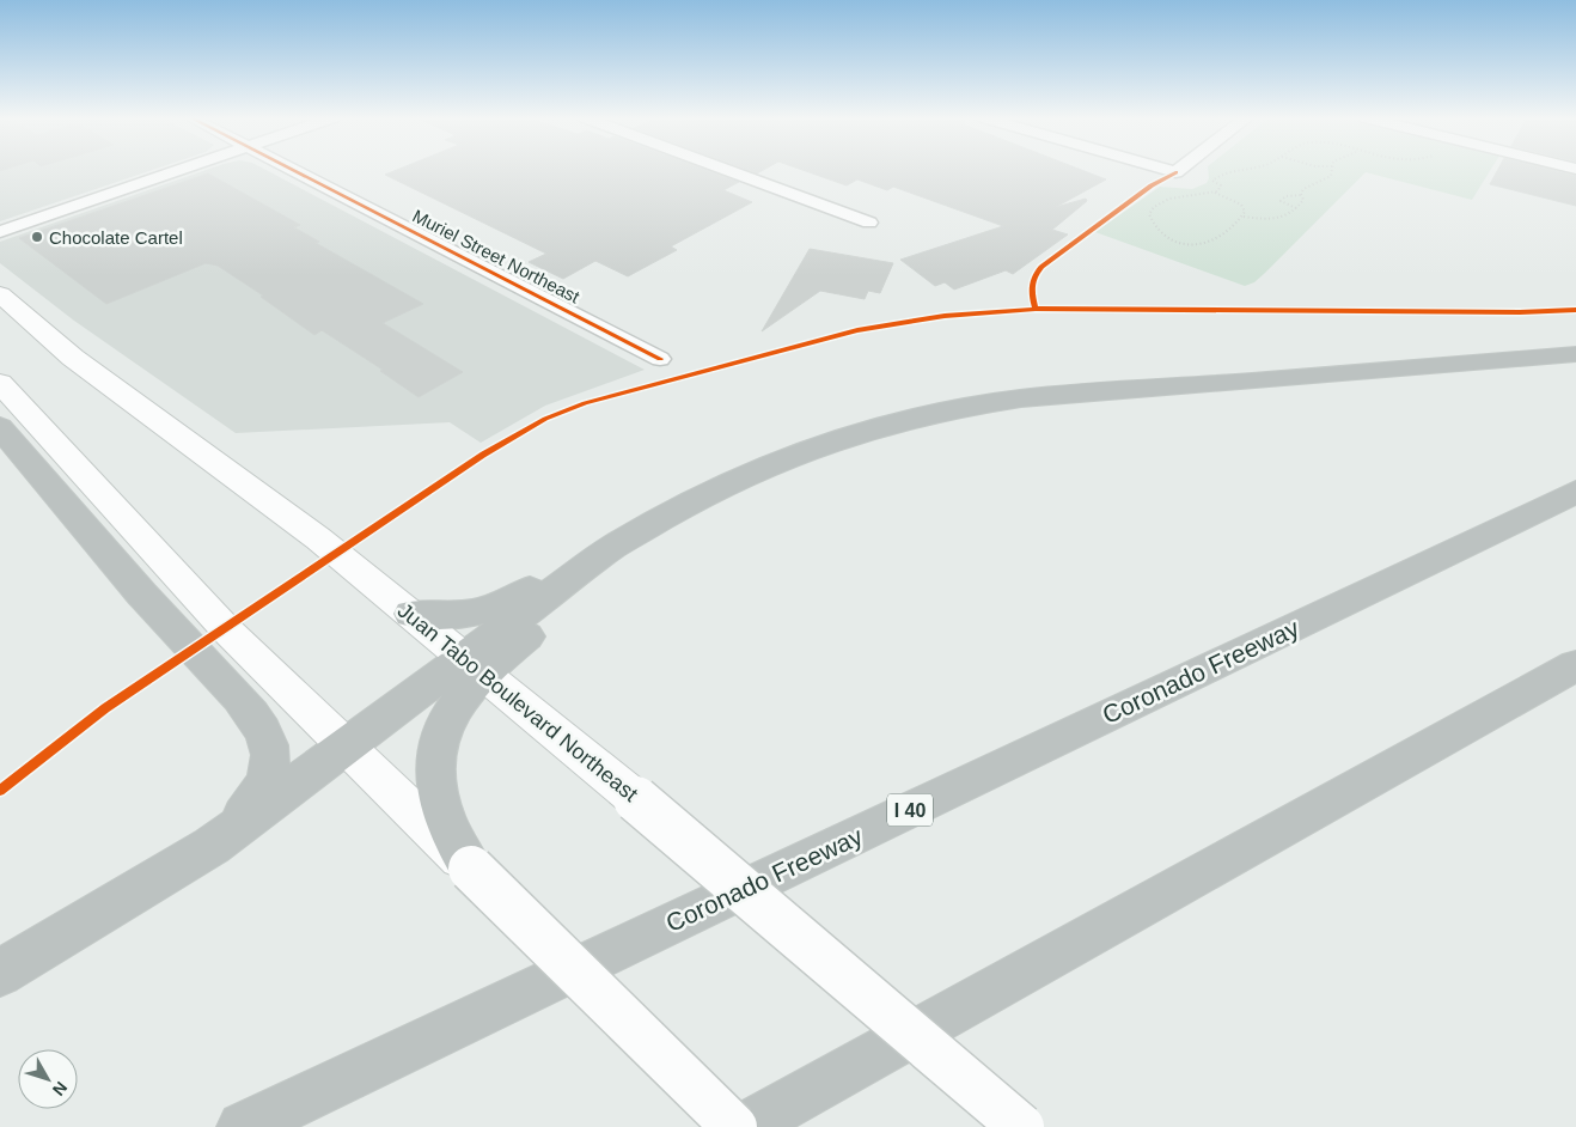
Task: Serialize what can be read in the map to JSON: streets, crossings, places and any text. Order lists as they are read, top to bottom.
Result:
{
  "streets": {
    "highway": ["Coronado Freeway", "I 40"],
    "main road": ["Juan Tabo Boulevard Northeast"],
    "street": ["Muriel Street Northeast"]
  },
  "places": ["Chocolate Cartel"],
  "north": "bottom right"
}
